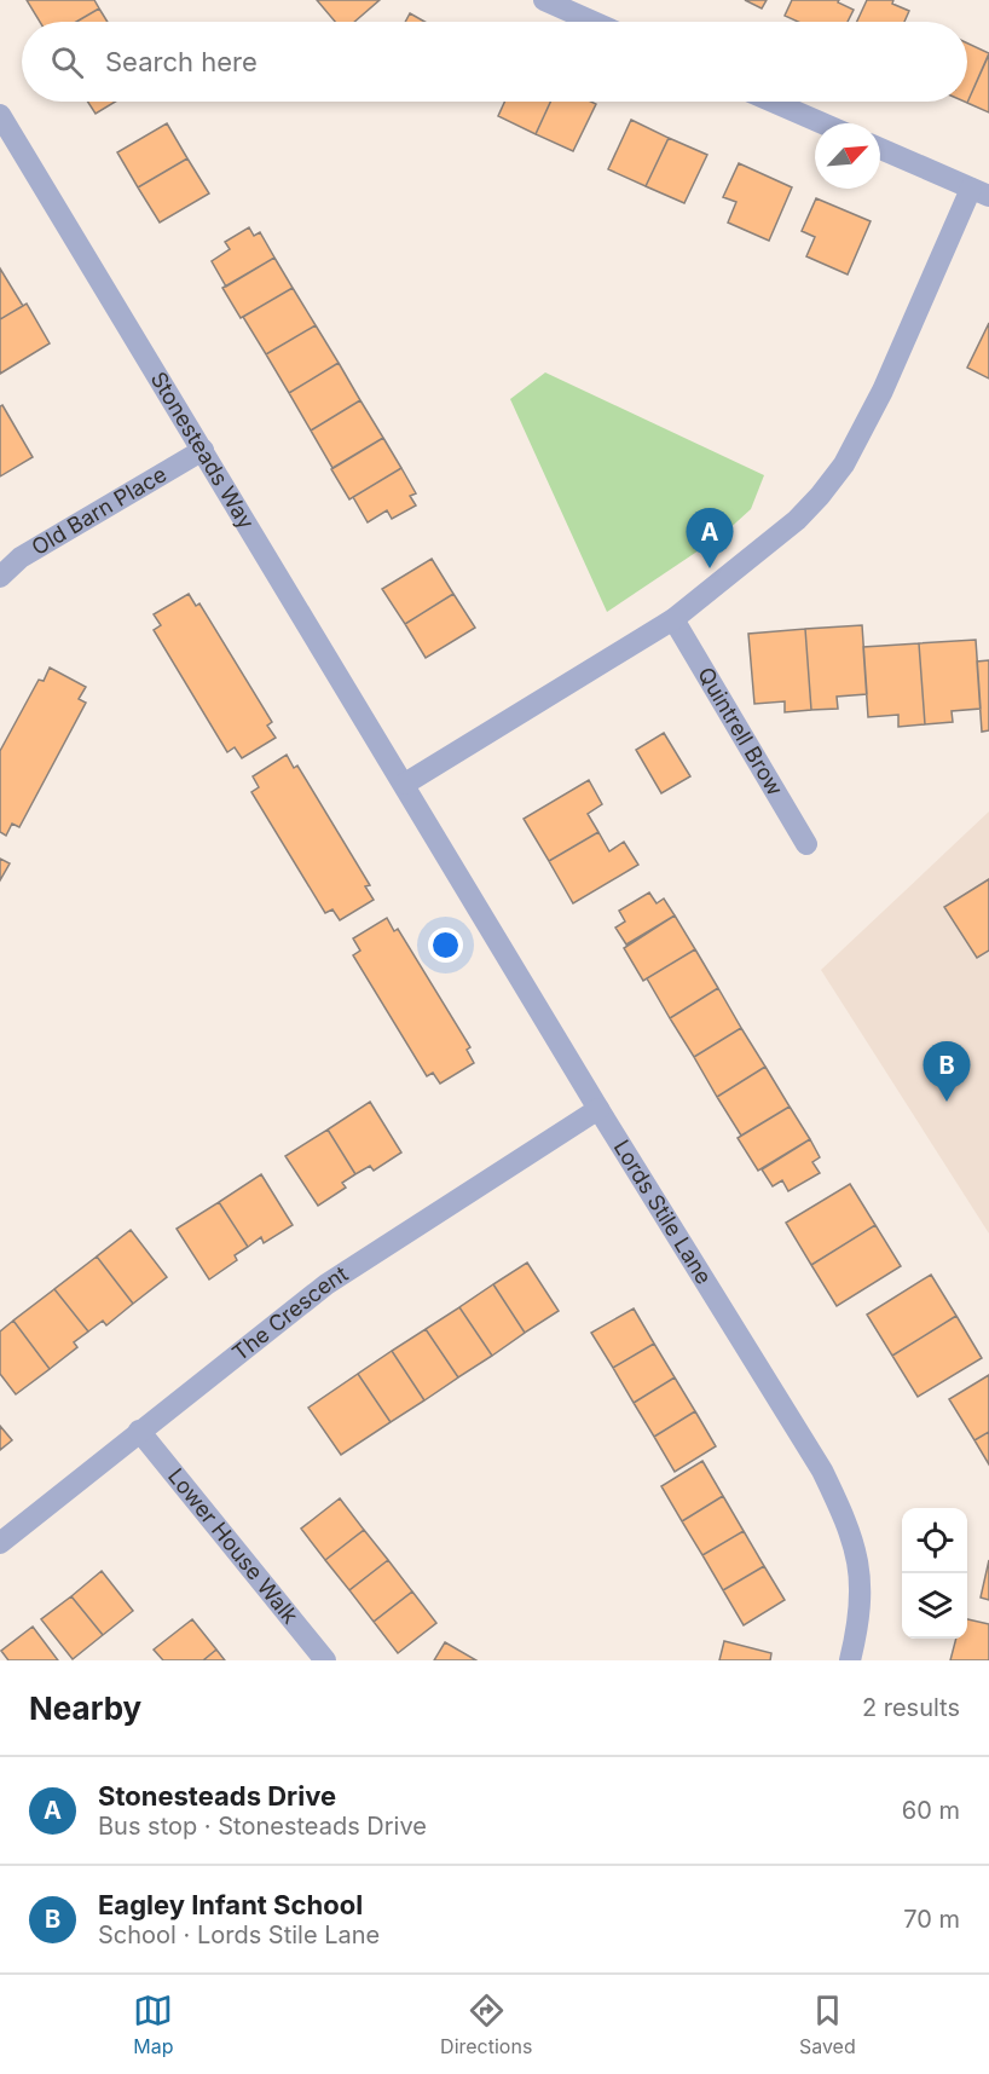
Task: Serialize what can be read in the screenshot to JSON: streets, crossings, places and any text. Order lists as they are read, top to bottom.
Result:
{
  "streets": {
    "street": [
      "Stonesteads Way",
      "Old Barn Place",
      "Quintrell Brow",
      "Lords Stile Lane",
      "The Crescent",
      "Lower House Walk"
    ]
  },
  "crossings": [
    ["Stonesteads Way", "Old Barn Place"],
    ["Stonesteads Way", "Lords Stile Lane"],
    ["Lords Stile Lane", "The Crescent"],
    ["The Crescent", "Lower House Walk"]
  ],
  "north": "top right",
  "page": {
    "search": "Search here",
    "pins": ["A", "B"],
    "heading": ["Nearby", "2 results"],
    "list": [
      {
        "mark": "A",
        "name": "Stonesteads Drive",
        "note": "Bus stop · Stonesteads Drive",
        "value": "60 m"
      },
      {
        "mark": "B",
        "name": "Eagley Infant School",
        "note": "School · Lords Stile Lane",
        "value": "70 m"
      }
    ],
    "nav": ["Map", "Directions", "Saved"]
  }
}
